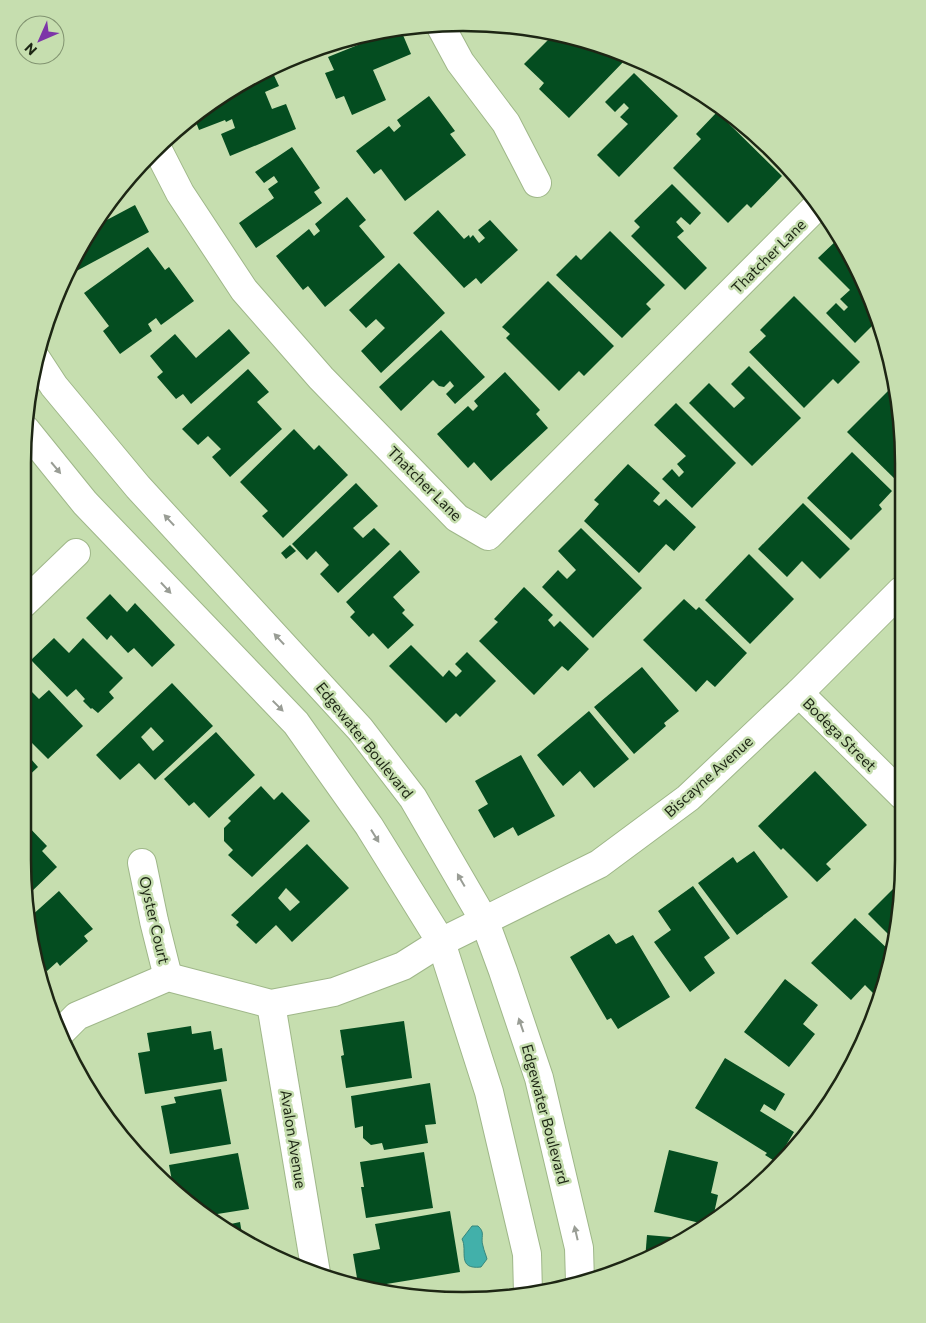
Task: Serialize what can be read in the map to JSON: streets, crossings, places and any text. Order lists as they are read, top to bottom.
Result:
{
  "streets": {
    "street": [
      "Thatcher Lane",
      "Bodega Street",
      "Edgewater Boulevard",
      "Biscayne Avenue",
      "Oyster Court",
      "Avalon Avenue"
    ]
  },
  "crossings": [
    ["Bodega Street", "Biscayne Avenue"],
    ["Edgewater Boulevard", "Biscayne Avenue"],
    ["Biscayne Avenue", "Avalon Avenue"]
  ],
  "north": "bottom left"
}
